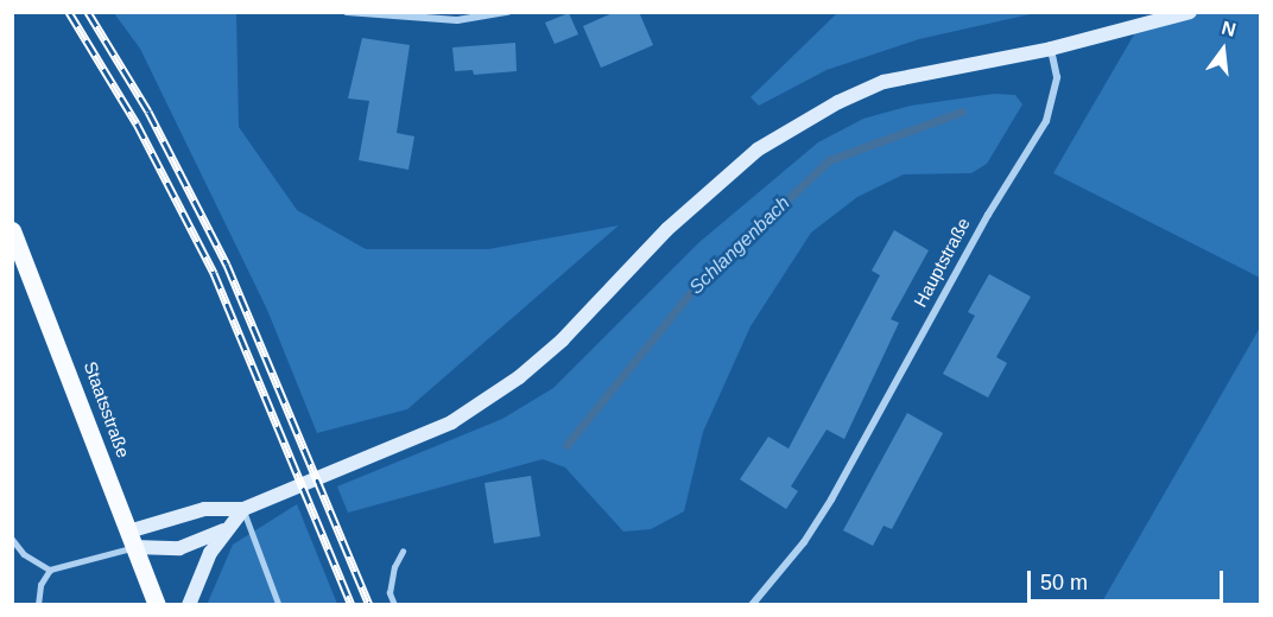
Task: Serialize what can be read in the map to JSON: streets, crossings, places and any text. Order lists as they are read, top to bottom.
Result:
{
  "streets": {
    "main road": ["Staatsstraße"],
    "street": ["Hauptstraße"]
  },
  "water": ["Schlangenbach"],
  "scale_bar": "50 m",
  "north": "top"
}
